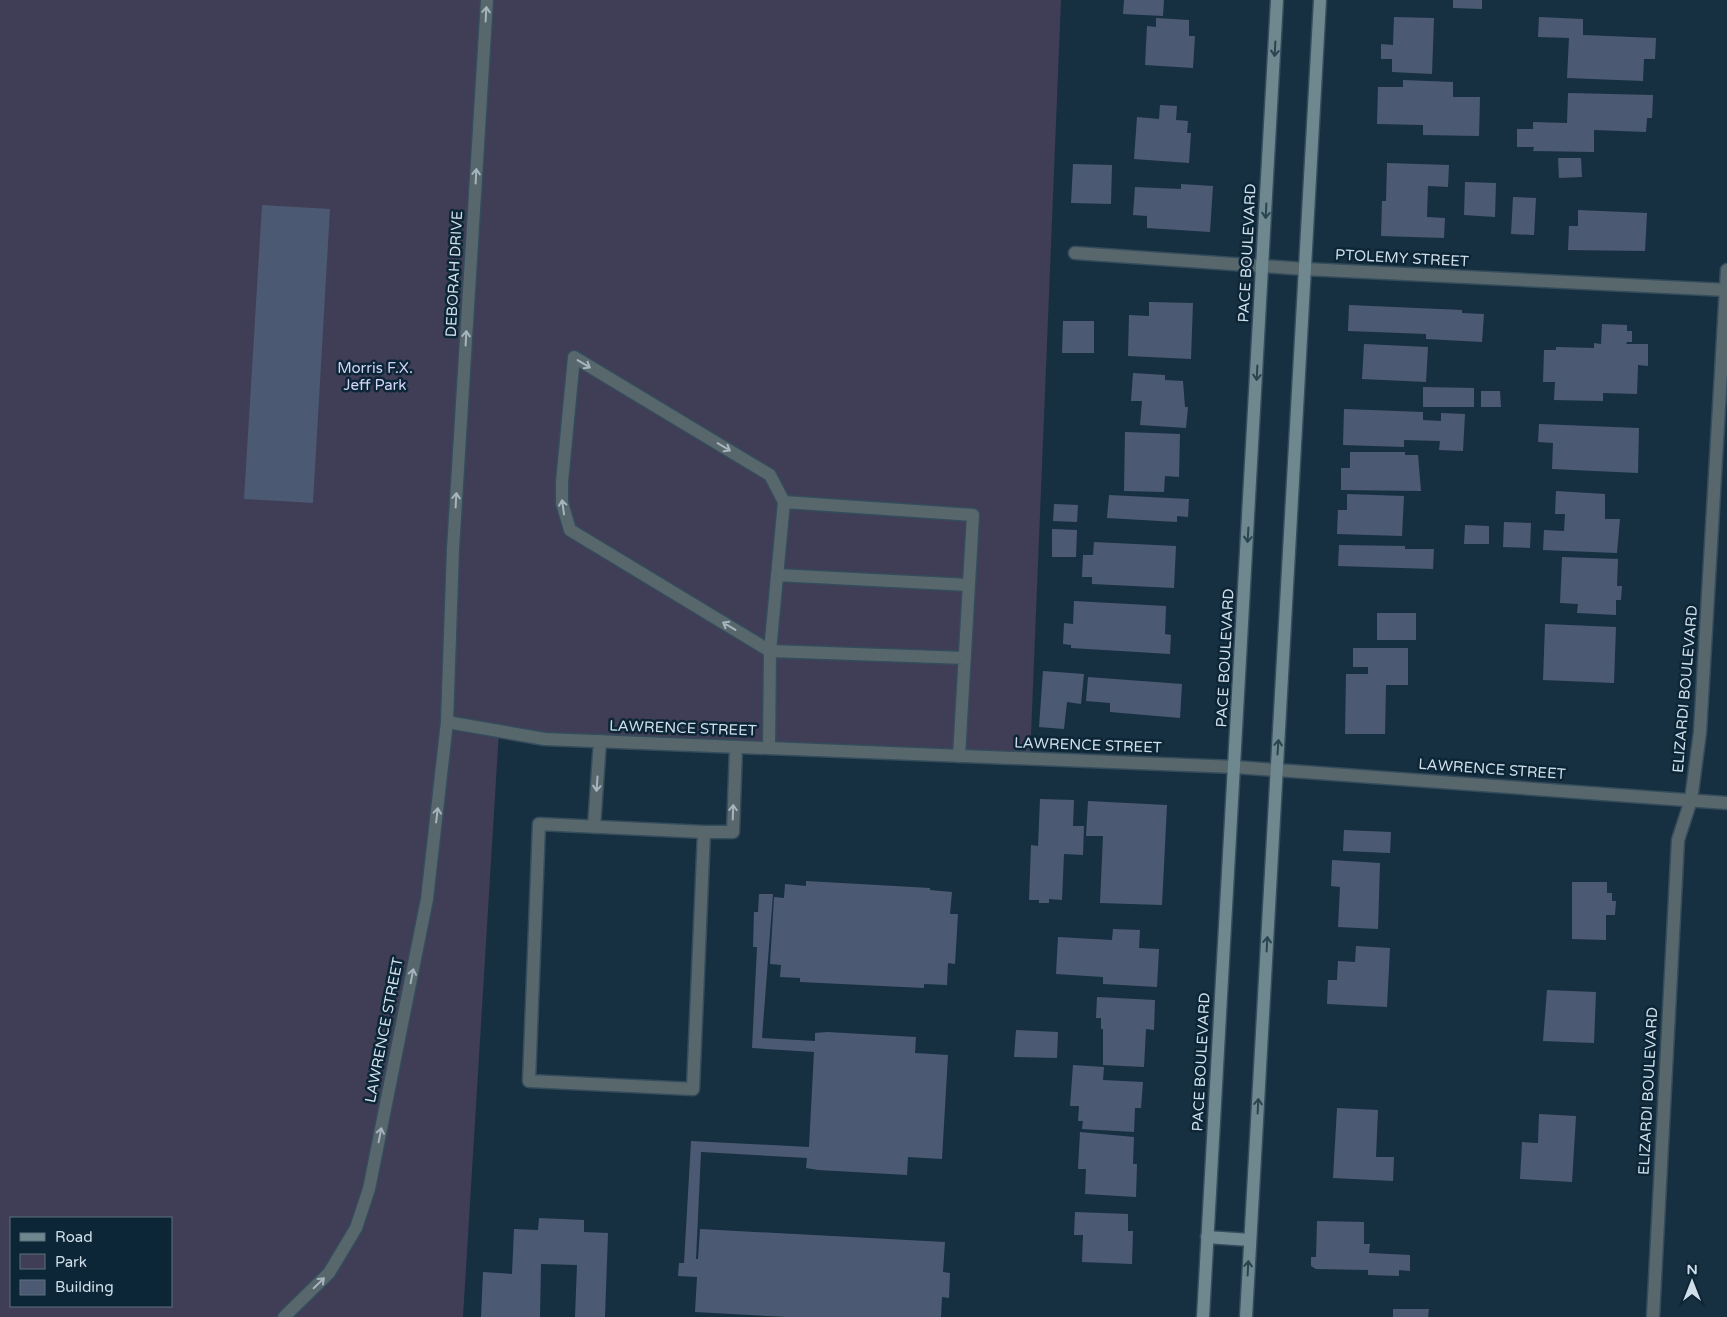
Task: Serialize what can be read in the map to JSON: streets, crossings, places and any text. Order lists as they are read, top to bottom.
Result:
{
  "streets": {
    "street": [
      "PACE BOULEVARD",
      "PTOLEMY STREET",
      "DEBORAH DRIVE",
      "ELIZARDI BOULEVARD",
      "LAWRENCE STREET"
    ]
  },
  "crossings": [
    ["PACE BOULEVARD", "PTOLEMY STREET"],
    ["PACE BOULEVARD", "LAWRENCE STREET"],
    ["PTOLEMY STREET", "ELIZARDI BOULEVARD"],
    ["DEBORAH DRIVE", "LAWRENCE STREET"],
    ["ELIZARDI BOULEVARD", "LAWRENCE STREET"]
  ],
  "one_way": ["DEBORAH DRIVE"],
  "parks": ["Morris F.X. Jeff Park"],
  "legend": ["Road", "Park", "Building"],
  "north": "top"
}
